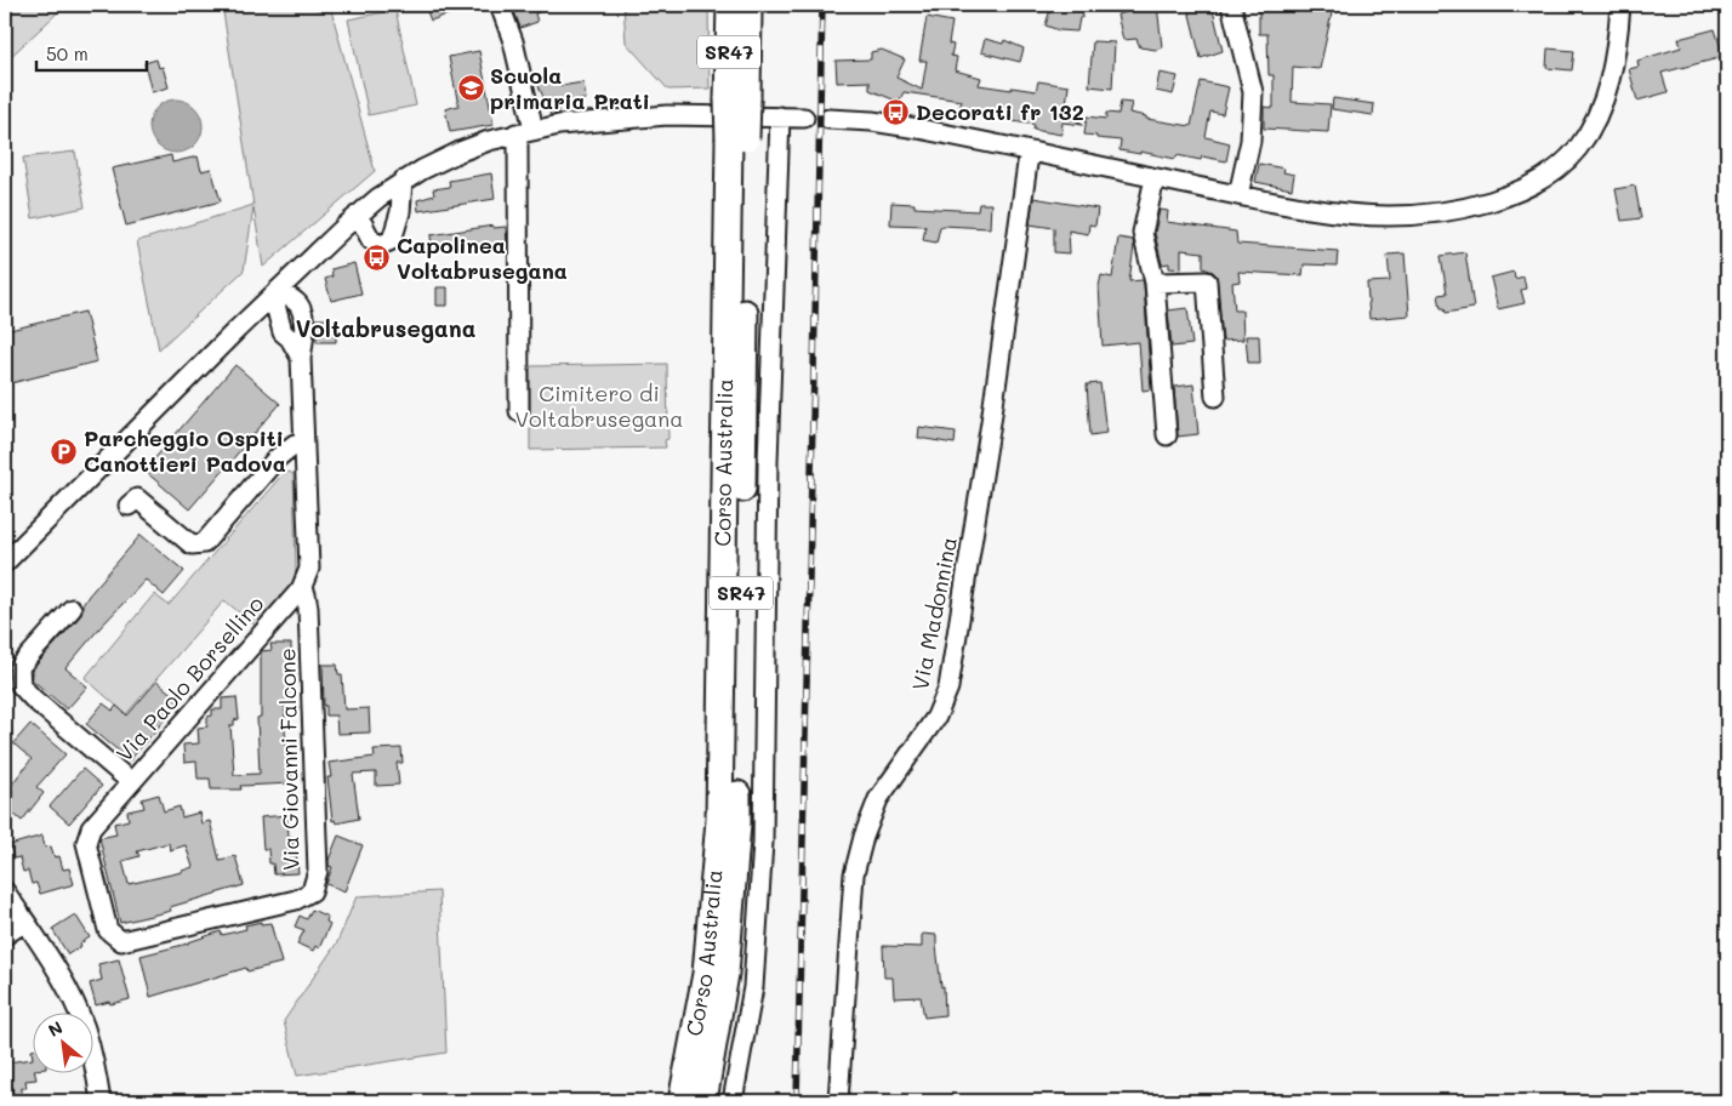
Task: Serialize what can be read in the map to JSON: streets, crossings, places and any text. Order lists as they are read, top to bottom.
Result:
{
  "streets": {
    "highway": ["SR47", "Corso Australia"],
    "street": ["Via Madonnina", "Via Paolo Borsellino", "Via Giovanni Falcone"]
  },
  "crossings": [
    ["Via Paolo Borsellino", "Via Giovanni Falcone"]
  ],
  "districts": ["Voltabrusegana"],
  "parks": ["Cimitero di Voltabrusegana"],
  "places": {
    "school or university": ["Scuola primaria Prati"],
    "bus stop": ["Decorati fr 132", "Capolinea Voltabrusegana"],
    "parking": ["Parcheggio Ospiti Canottieri Padova"]
  },
  "scale_bar": "50 m",
  "north": "top left"
}
